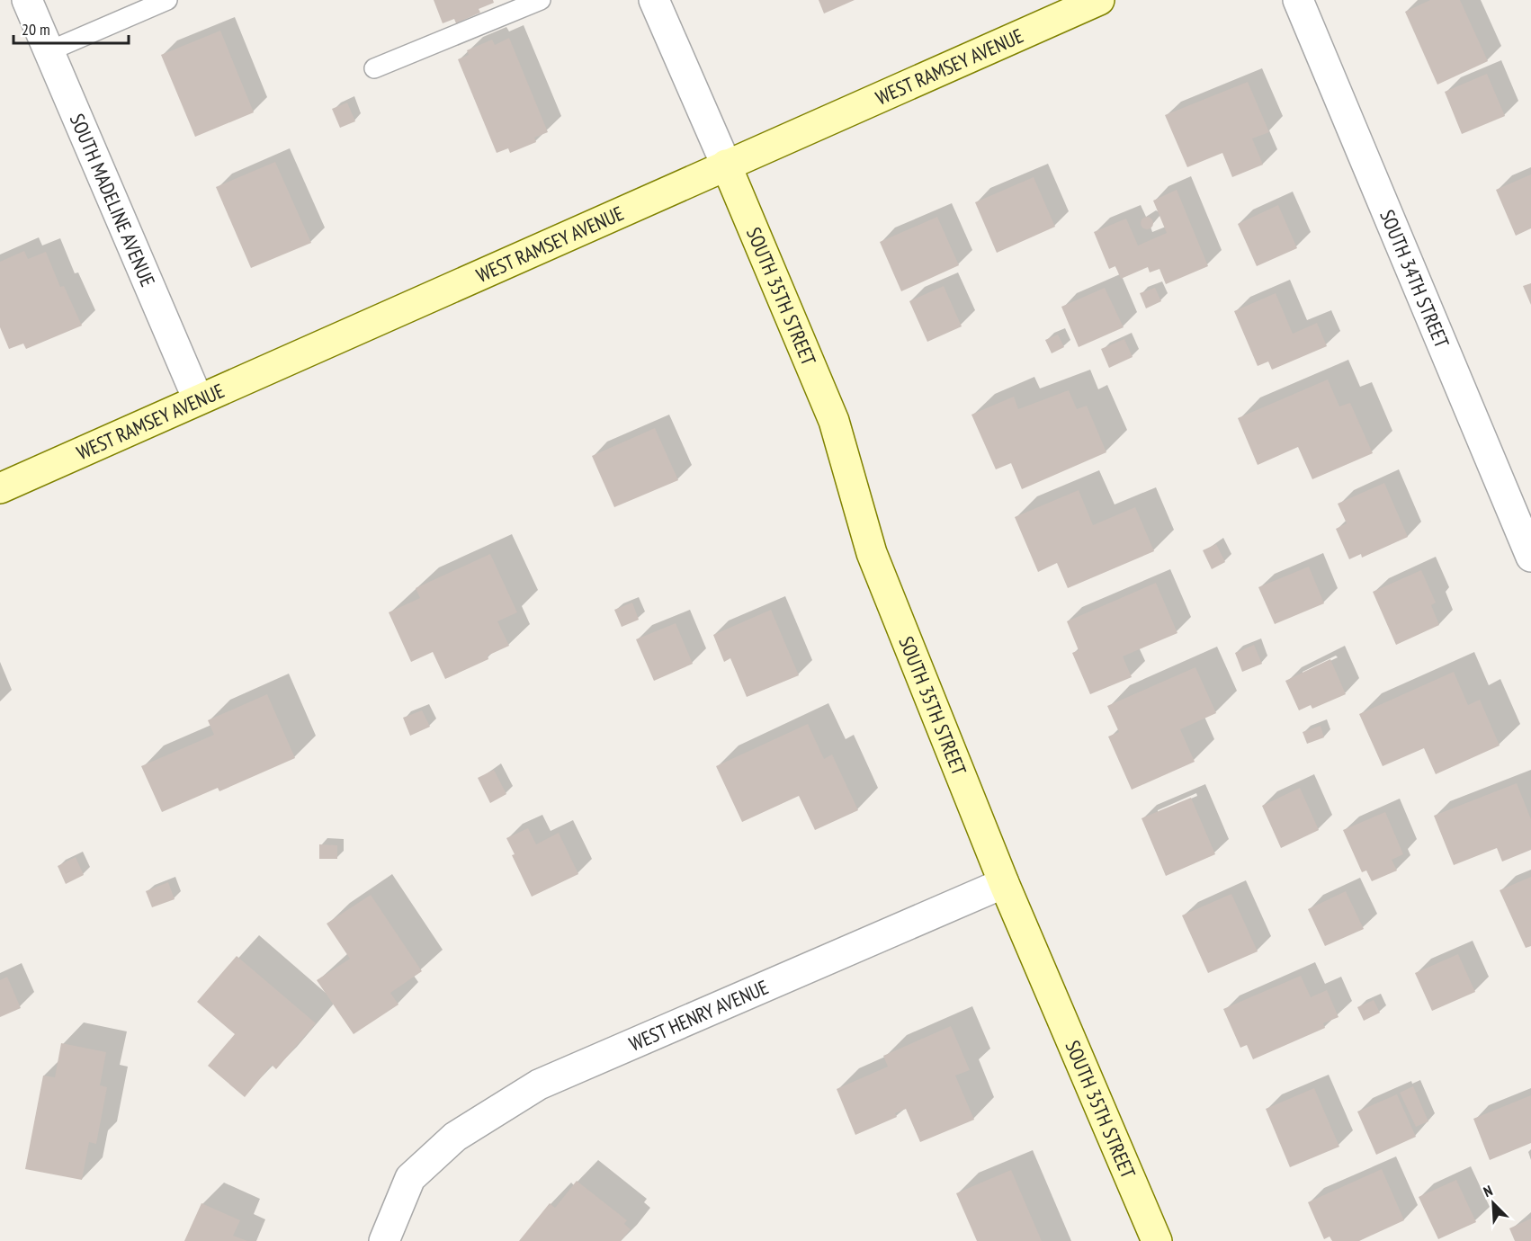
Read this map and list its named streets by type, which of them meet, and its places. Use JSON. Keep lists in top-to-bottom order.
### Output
{
  "streets": {
    "street": [
      "WEST RAMSEY AVENUE",
      "SOUTH MADELINE AVENUE",
      "SOUTH 34TH STREET",
      "SOUTH 35TH STREET",
      "WEST HENRY AVENUE"
    ]
  },
  "crossings": [
    ["WEST RAMSEY AVENUE", "SOUTH MADELINE AVENUE"],
    ["WEST RAMSEY AVENUE", "SOUTH 35TH STREET"],
    ["SOUTH 35TH STREET", "WEST HENRY AVENUE"]
  ],
  "scale_bar": "20 m",
  "north": "top left"
}
